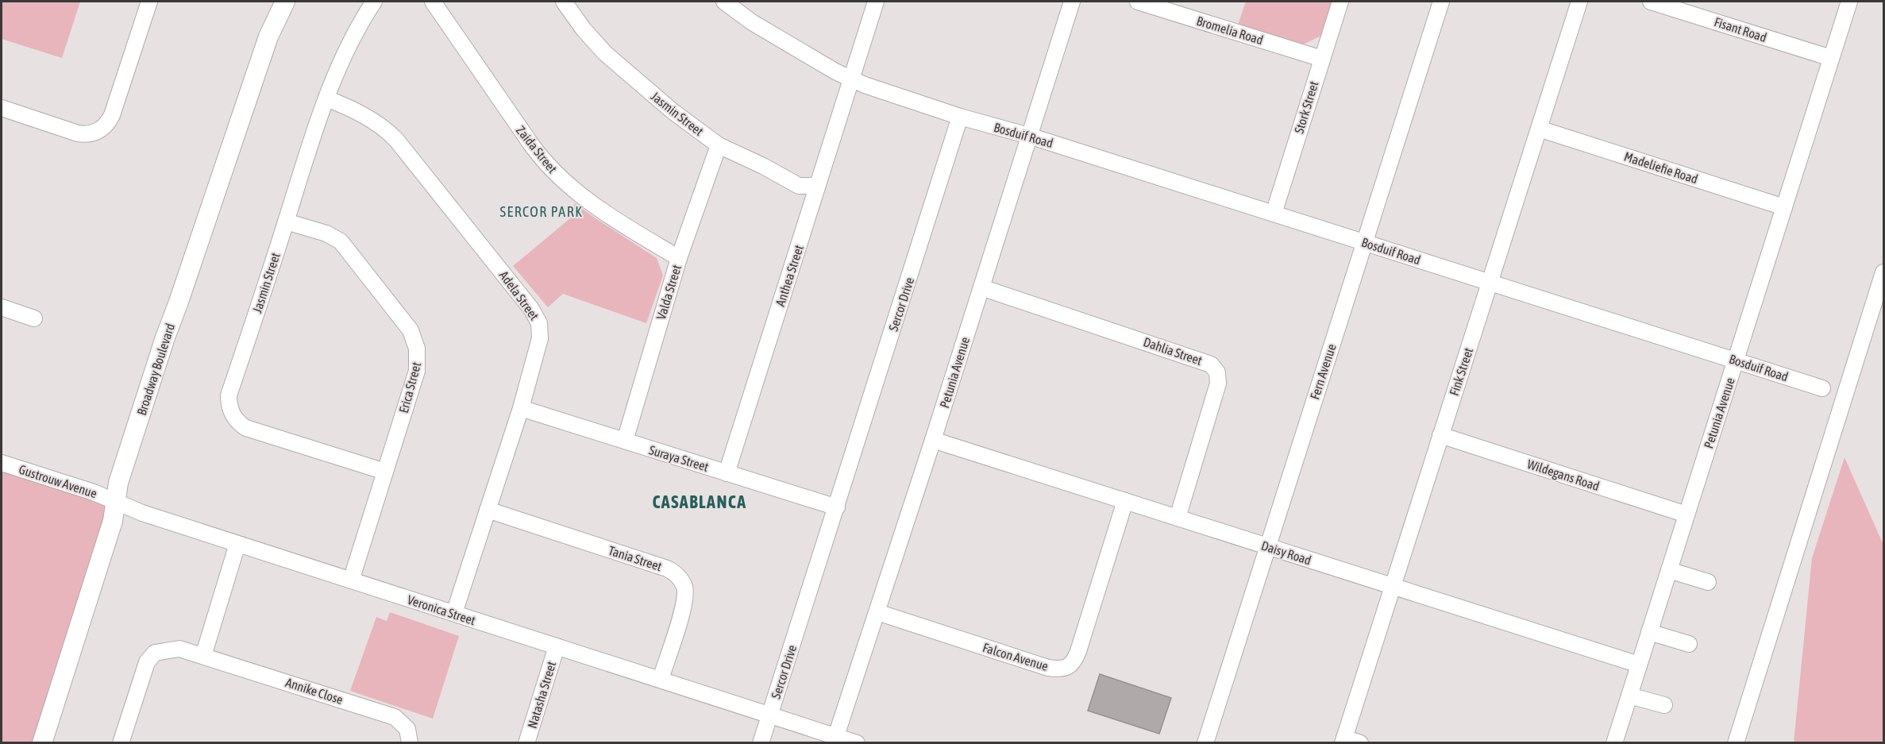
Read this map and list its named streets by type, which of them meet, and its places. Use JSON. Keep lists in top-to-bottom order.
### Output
{
  "streets": {
    "street": [
      "Fisant Road",
      "Bromelia Road",
      "Stork Street",
      "Jasmin Street",
      "Bosduif Road",
      "Zaida Street",
      "Madeliefie Road",
      "Anthea Street",
      "Valda Street",
      "Adela Street",
      "Sercor Drive",
      "Dahlia Street",
      "Broadway Boulevard",
      "Fern Avenue",
      "Fink Street",
      "Petunia Avenue",
      "Erica Street",
      "Suraya Street",
      "Wildegans Road",
      "Gustrouw Avenue",
      "Daisy Road",
      "Tania Street",
      "Veronica Street",
      "Falcon Avenue",
      "Annike Close",
      "Natasha Street"
    ]
  },
  "crossings": [
    ["Fisant Road", "Petunia Avenue"],
    ["Bromelia Road", "Stork Street"],
    ["Stork Street", "Bosduif Road"],
    ["Jasmin Street", "Anthea Street"],
    ["Jasmin Street", "Valda Street"],
    ["Jasmin Street", "Adela Street"],
    ["Jasmin Street", "Erica Street"],
    ["Bosduif Road", "Sercor Drive"],
    ["Bosduif Road", "Fern Avenue"],
    ["Bosduif Road", "Fink Street"],
    ["Bosduif Road", "Petunia Avenue"],
    ["Zaida Street", "Valda Street"],
    ["Madeliefie Road", "Fink Street"],
    ["Madeliefie Road", "Petunia Avenue"],
    ["Anthea Street", "Suraya Street"],
    ["Valda Street", "Suraya Street"],
    ["Adela Street", "Suraya Street"],
    ["Adela Street", "Tania Street"],
    ["Adela Street", "Veronica Street"],
    ["Sercor Drive", "Suraya Street"],
    ["Sercor Drive", "Veronica Street"],
    ["Dahlia Street", "Petunia Avenue"],
    ["Dahlia Street", "Daisy Road"],
    ["Broadway Boulevard", "Gustrouw Avenue"],
    ["Broadway Boulevard", "Veronica Street"],
    ["Fern Avenue", "Daisy Road"],
    ["Fink Street", "Wildegans Road"],
    ["Fink Street", "Daisy Road"],
    ["Petunia Avenue", "Wildegans Road"],
    ["Petunia Avenue", "Daisy Road"],
    ["Petunia Avenue", "Falcon Avenue"],
    ["Erica Street", "Veronica Street"],
    ["Gustrouw Avenue", "Veronica Street"],
    ["Daisy Road", "Falcon Avenue"],
    ["Tania Street", "Veronica Street"],
    ["Veronica Street", "Natasha Street"]
  ],
  "districts": ["SERCOR PARK", "CASABLANCA"]
}
